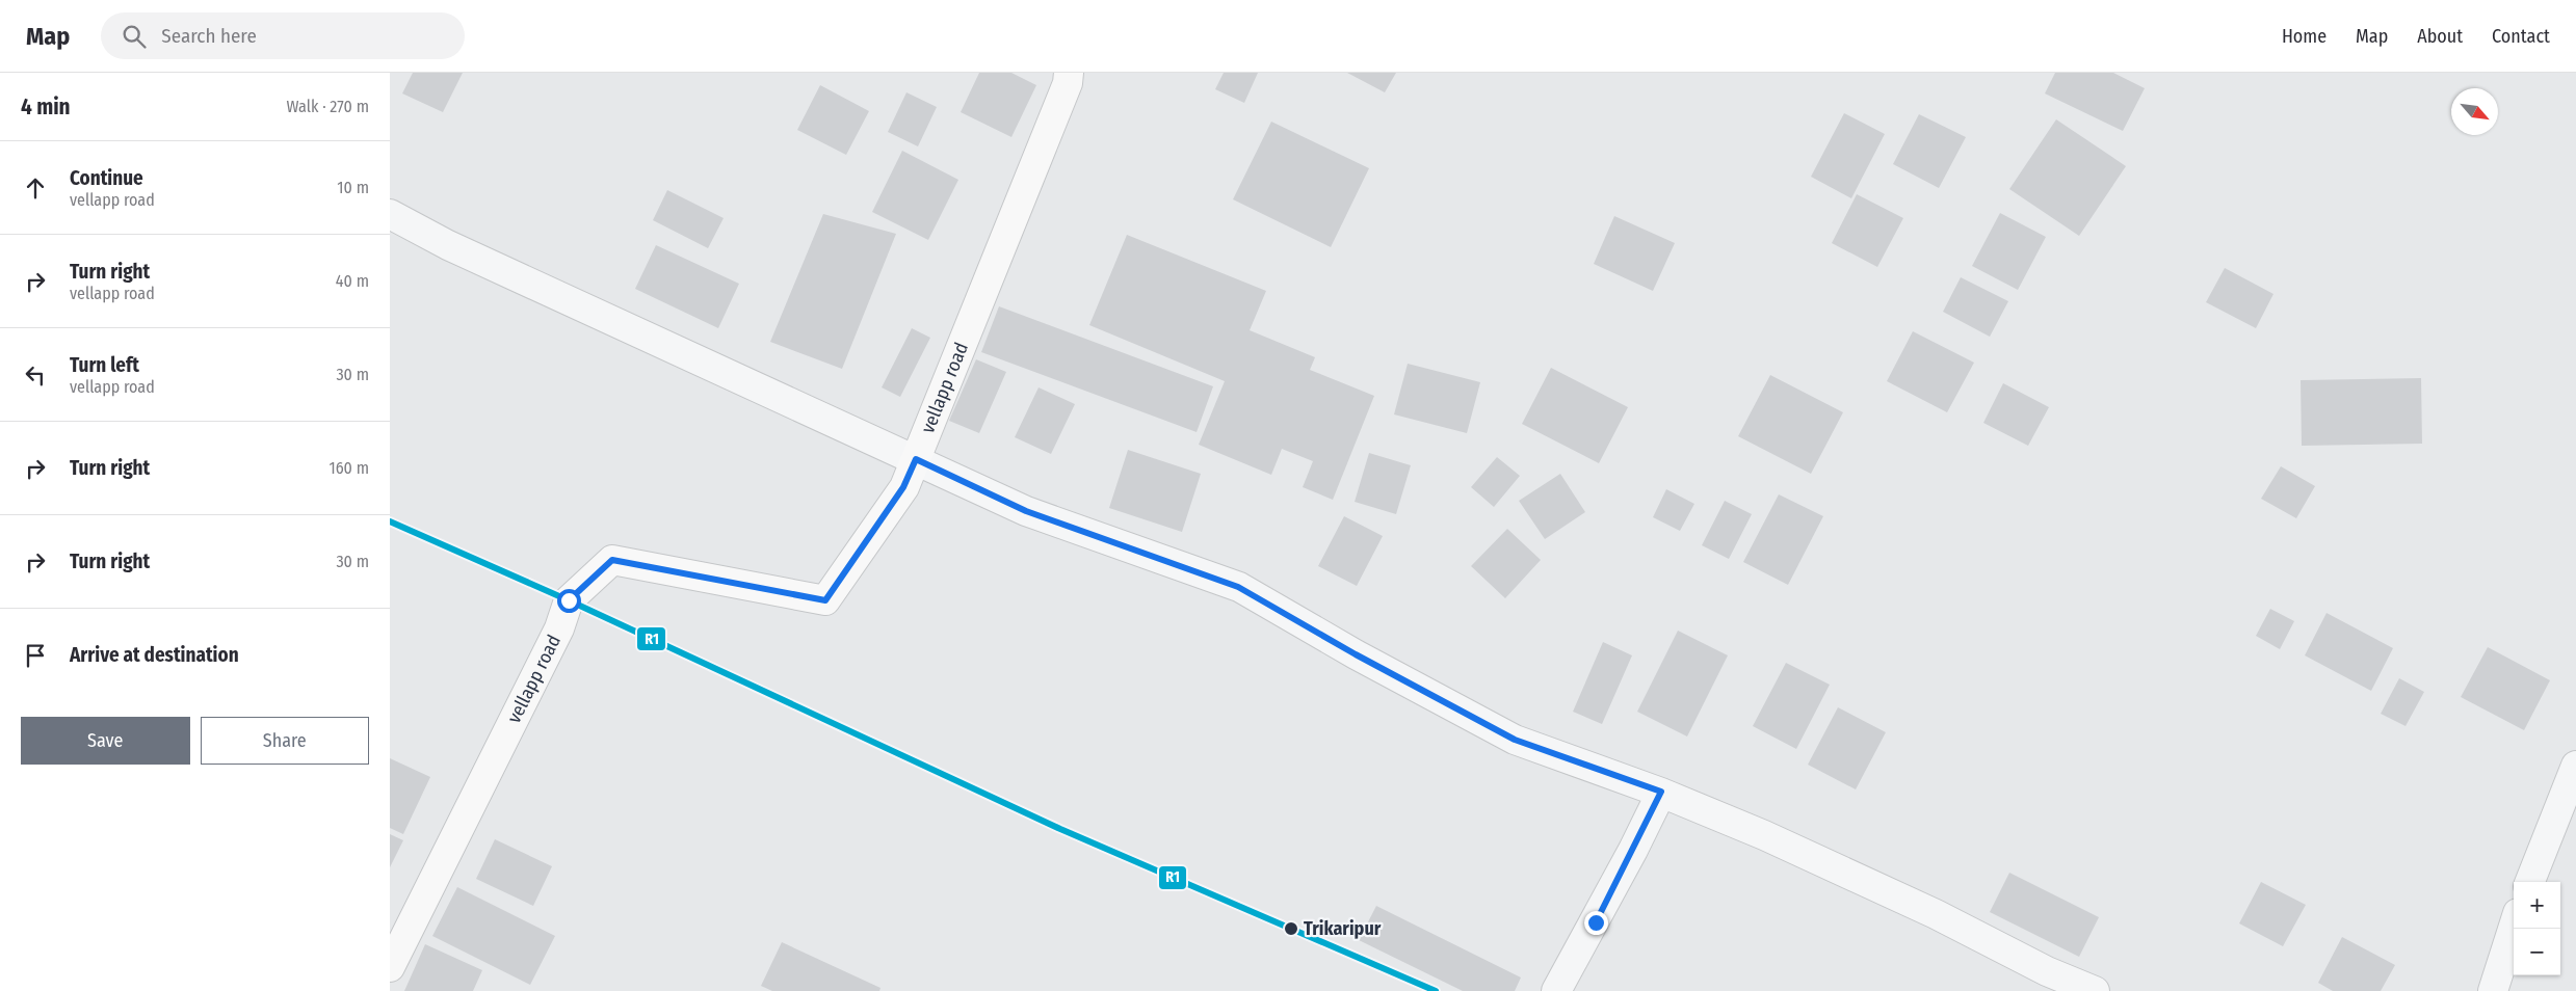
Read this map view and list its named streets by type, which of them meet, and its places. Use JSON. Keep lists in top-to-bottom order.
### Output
{
  "streets": {
    "main road": ["vellapp road"]
  },
  "places": ["Trikaripur"],
  "lines": ["transit line R1"],
  "north": "bottom right",
  "page": {
    "header": "Map",
    "search": "Search here",
    "nav": [
      "Home",
      "Map",
      "About",
      "Contact"
    ],
    "heading": ["4 min", "Walk · 270 m"],
    "list": [
      ["Continue", "vellapp road", "10 m"],
      ["Turn right", "vellapp road", "40 m"],
      ["Turn left", "vellapp road", "30 m"],
      ["Turn right", "160 m"],
      ["Turn right", "30 m"],
      "Arrive at destination"
    ],
    "buttons": ["Save", "Share"],
    "map_buttons": ["+", "−"]
  }
}
